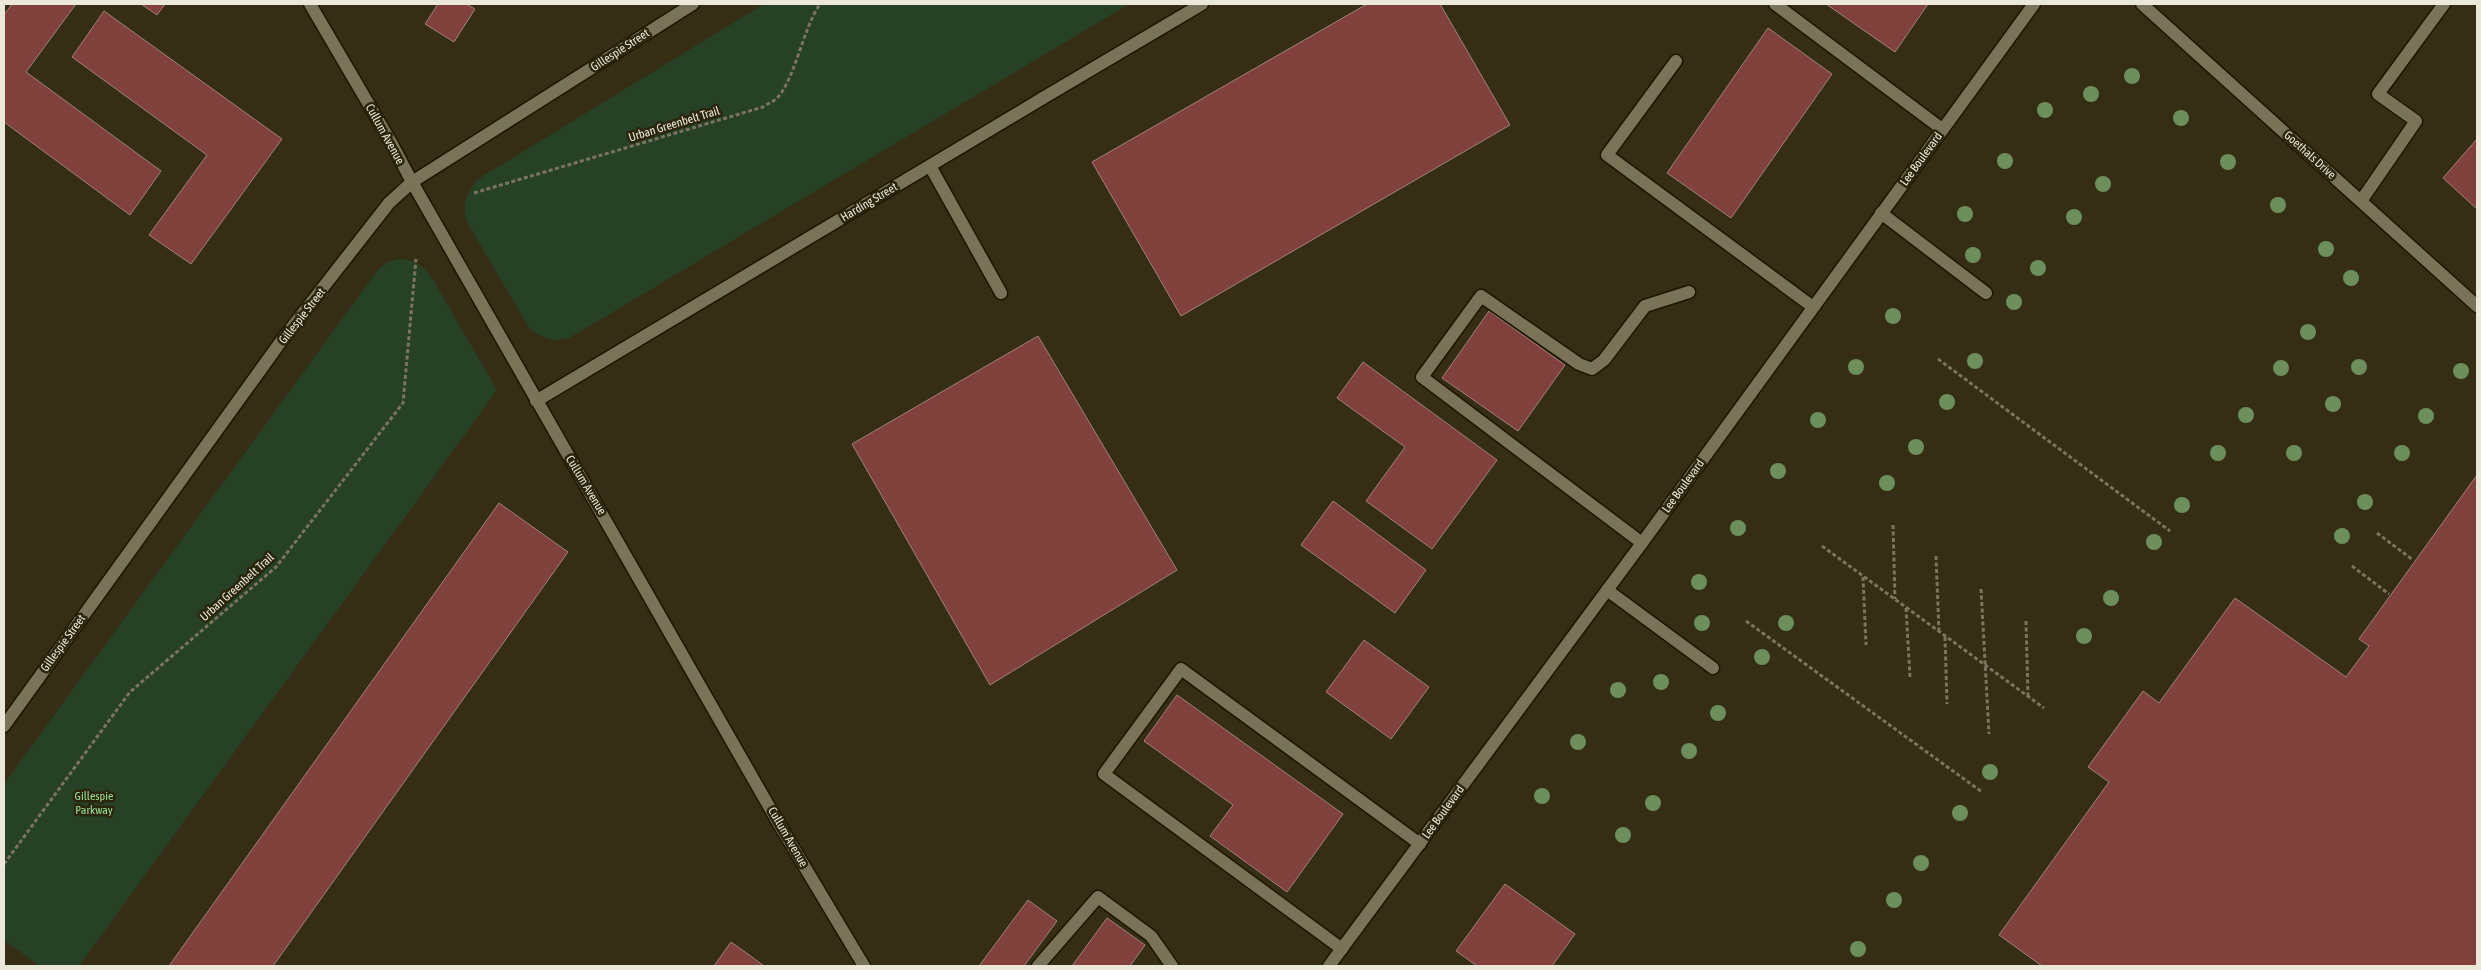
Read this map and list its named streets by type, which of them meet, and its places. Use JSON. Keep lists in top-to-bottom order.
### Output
{
  "streets": {
    "street": [
      "Gillespie Street",
      "Cullum Avenue",
      "Goethals Drive",
      "Lee Boulevard",
      "Harding Street"
    ],
    "path": ["Urban Greenbelt Trail"]
  },
  "crossings": [
    ["Gillespie Street", "Cullum Avenue"],
    ["Cullum Avenue", "Harding Street"]
  ],
  "parks": ["Gillespie Parkway"]
}
